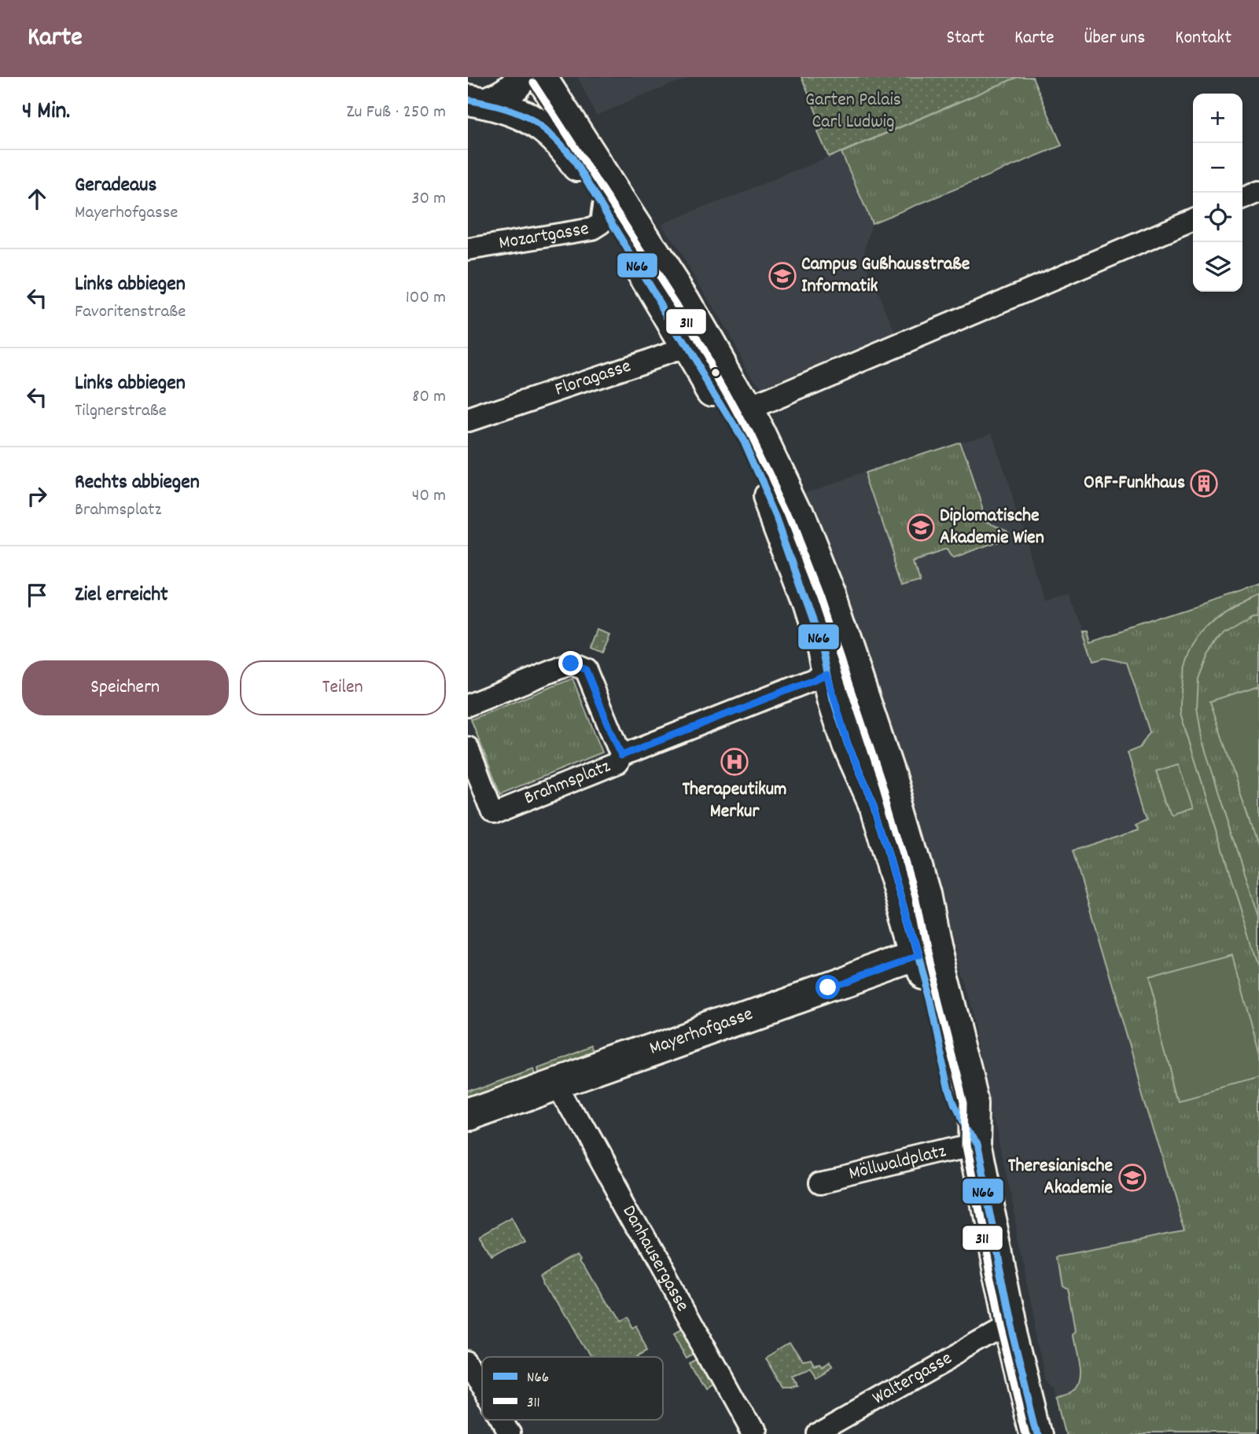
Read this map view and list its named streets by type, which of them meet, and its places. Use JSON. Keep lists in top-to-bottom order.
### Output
{
  "streets": {
    "main road": ["Mayerhofgasse"],
    "street": [
      "Mozartgasse",
      "Floragasse",
      "Brahmsplatz",
      "Möllwaldplatz",
      "Danhausergasse",
      "Waltergasse"
    ]
  },
  "crossings": [
    ["Mayerhofgasse", "Danhausergasse"]
  ],
  "parks": ["Garten Palais Carl Ludwig"],
  "places": {
    "school or university": ["Campus Gußhausstraße Informatik", "Diplomatische Akademie Wien", "Theresianische Akademie"],
    "building": ["ORF-Funkhaus"],
    "hospital": ["Therapeutikum Merkur"]
  },
  "lines": ["transit line 311", "transit line N66"],
  "legend": ["N66", "311"],
  "page": {
    "header": "Karte",
    "nav": [
      "Start",
      "Karte",
      "Über uns",
      "Kontakt"
    ],
    "heading": ["4 Min.", "Zu Fuß · 250 m"],
    "map_buttons": ["+", "−"],
    "list": [
      ["Geradeaus", "Mayerhofgasse", "30 m"],
      ["Links abbiegen", "Favoritenstraße", "100 m"],
      ["Links abbiegen", "Tilgnerstraße", "80 m"],
      ["Rechts abbiegen", "Brahmsplatz", "40 m"],
      "Ziel erreicht"
    ],
    "buttons": ["Speichern", "Teilen"]
  }
}
